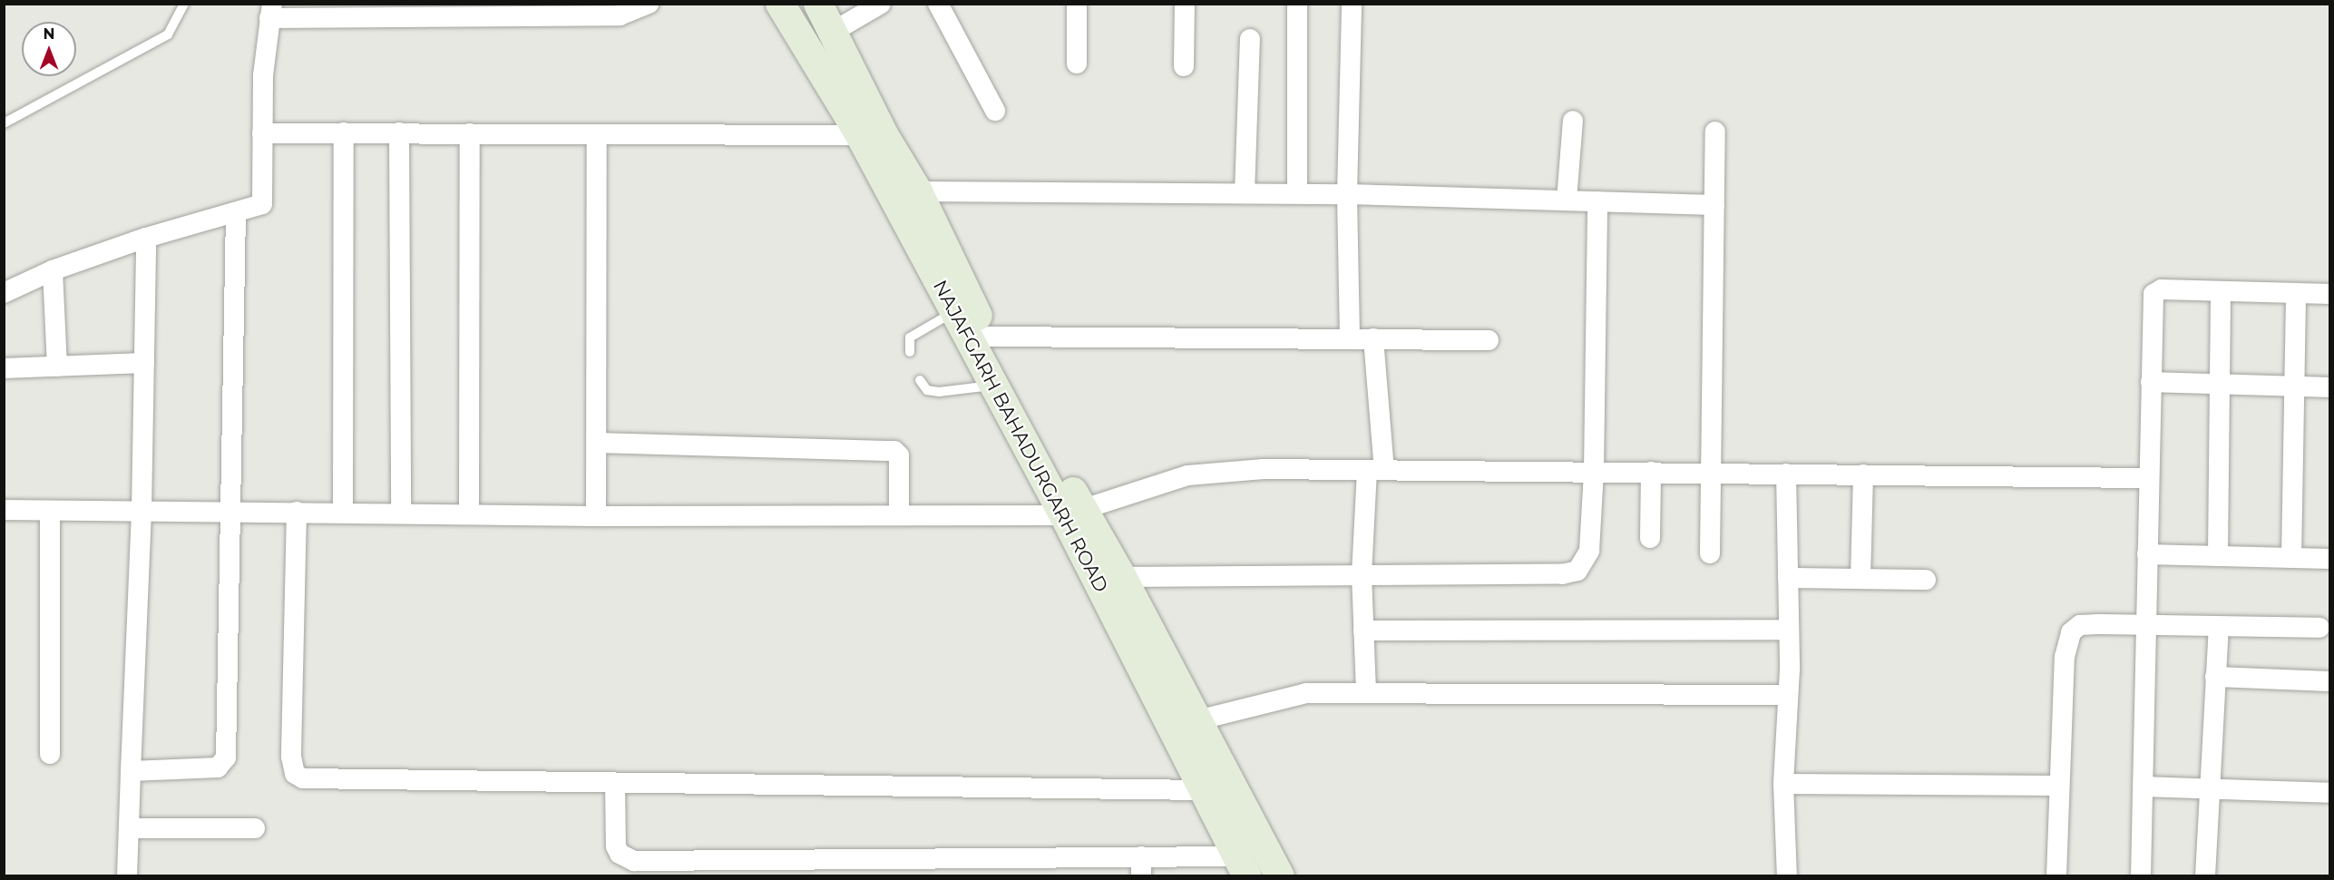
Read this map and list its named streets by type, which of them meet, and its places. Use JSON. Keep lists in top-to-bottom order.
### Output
{
  "streets": {
    "main road": ["NAJAFGARH BAHADURGARH ROAD"]
  },
  "north": "top"
}
